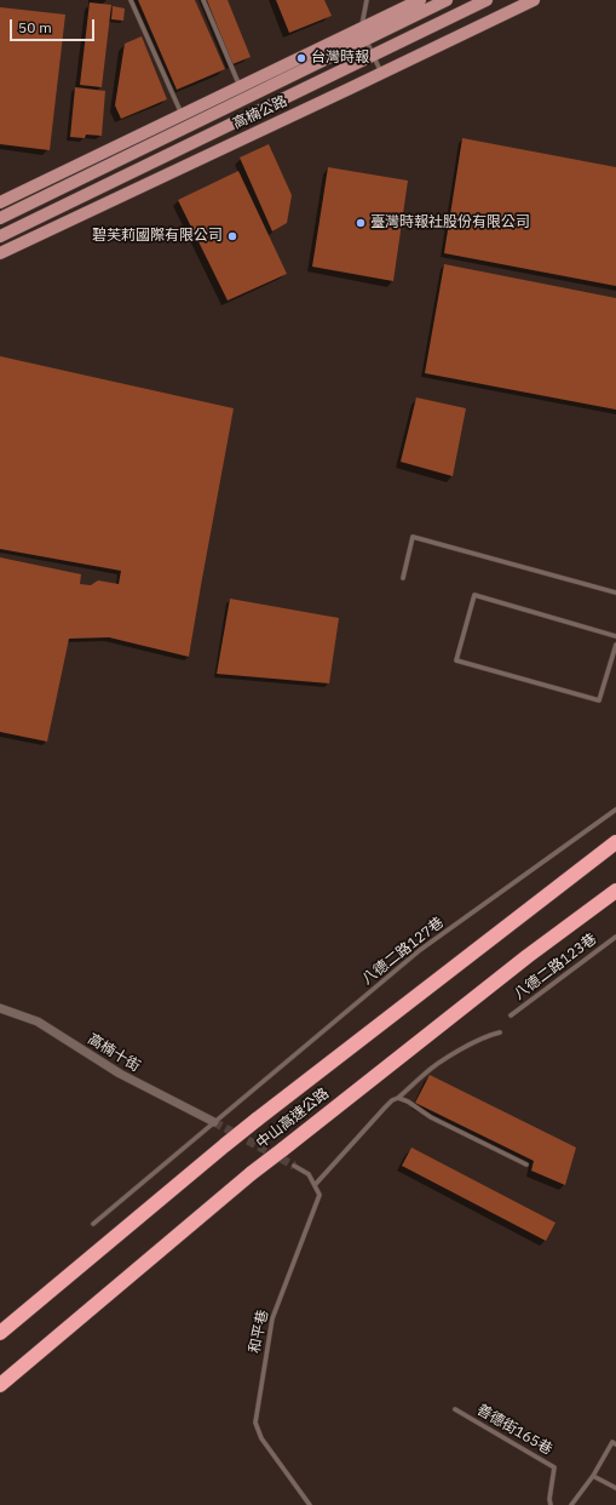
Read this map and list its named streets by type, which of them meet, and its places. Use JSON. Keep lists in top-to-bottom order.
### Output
{
  "streets": {
    "highway": ["中山高速公路"],
    "main road": ["高楠公路"],
    "street": ["高楠十街"],
    "lane": [
      "八德二路127巷",
      "八德二路123巷",
      "和平巷",
      "善德街165巷"
    ]
  },
  "crossings": [
    ["八德二路127巷", "高楠十街"]
  ],
  "places": ["台灣時報", "臺灣時報社股份有限公司", "碧芙莉國際有限公司"],
  "scale_bar": "50 m"
}
